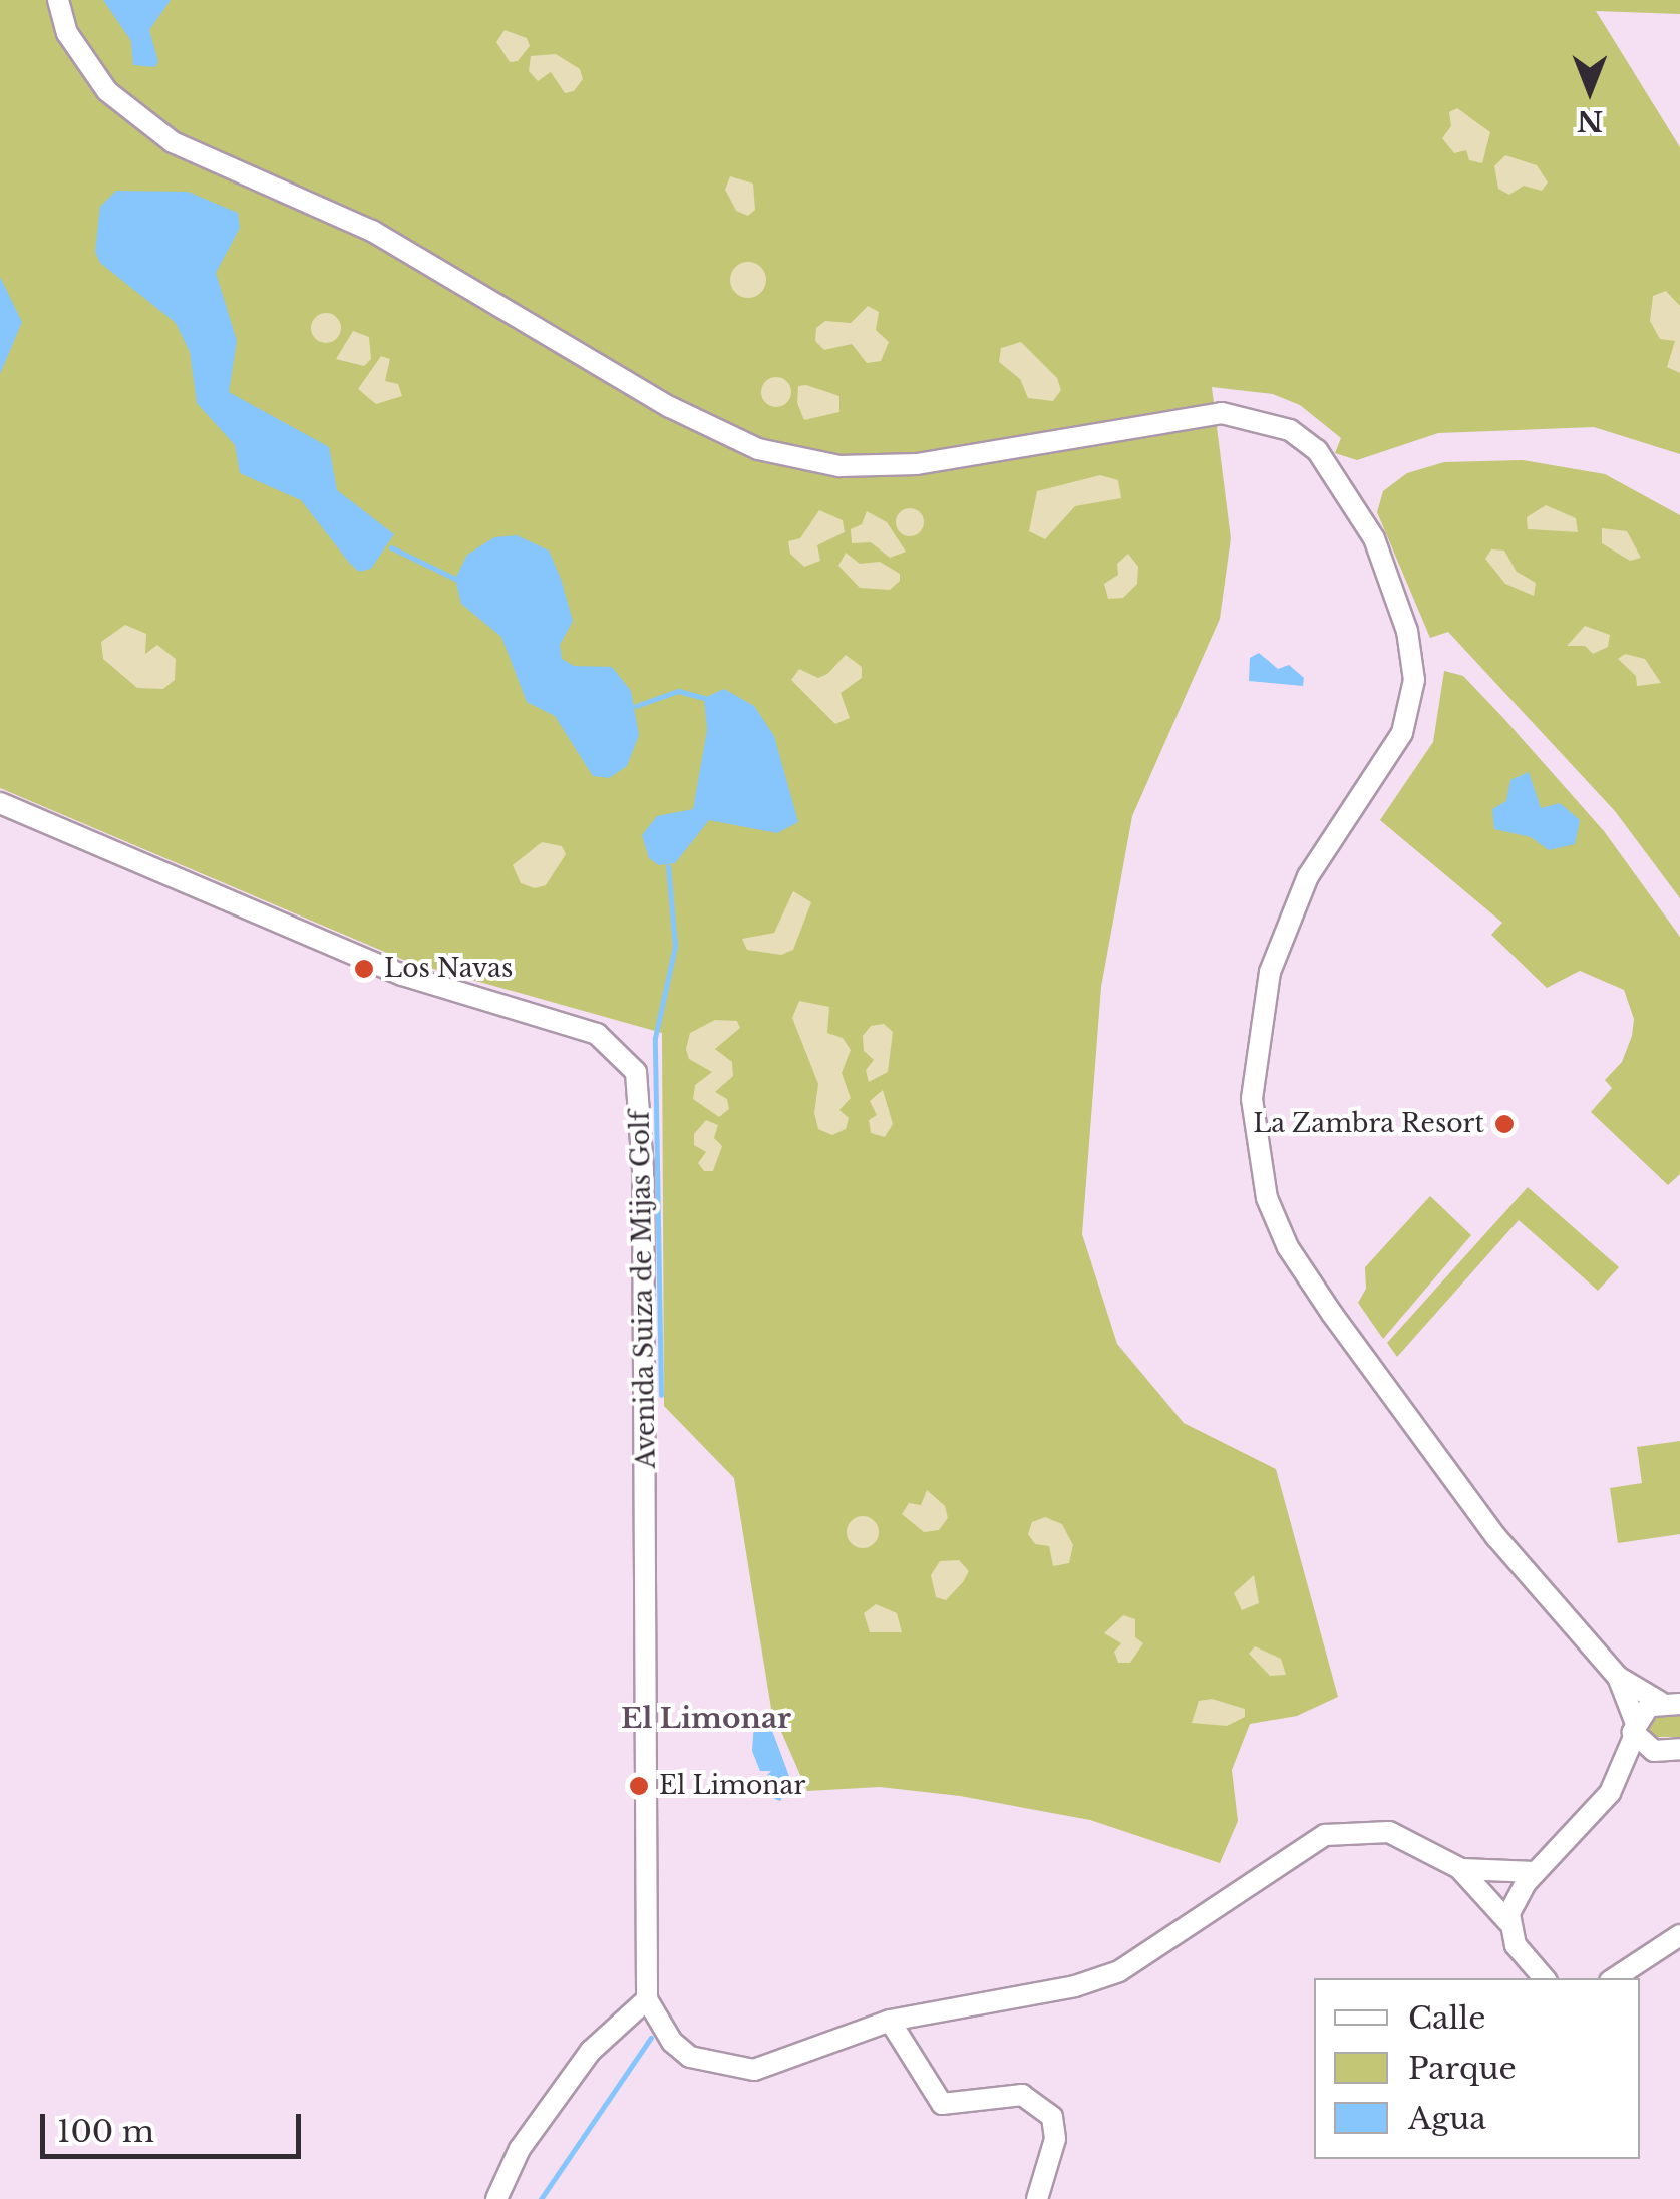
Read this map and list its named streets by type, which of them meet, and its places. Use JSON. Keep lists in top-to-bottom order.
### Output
{
  "streets": {
    "street": ["Avenida Suiza de Mijas Golf"]
  },
  "districts": ["El Limonar"],
  "places": ["Los Navas", "La Zambra Resort", "El Limonar"],
  "legend": ["Calle", "Parque", "Agua"],
  "scale_bar": "100 m",
  "north": "bottom"
}
